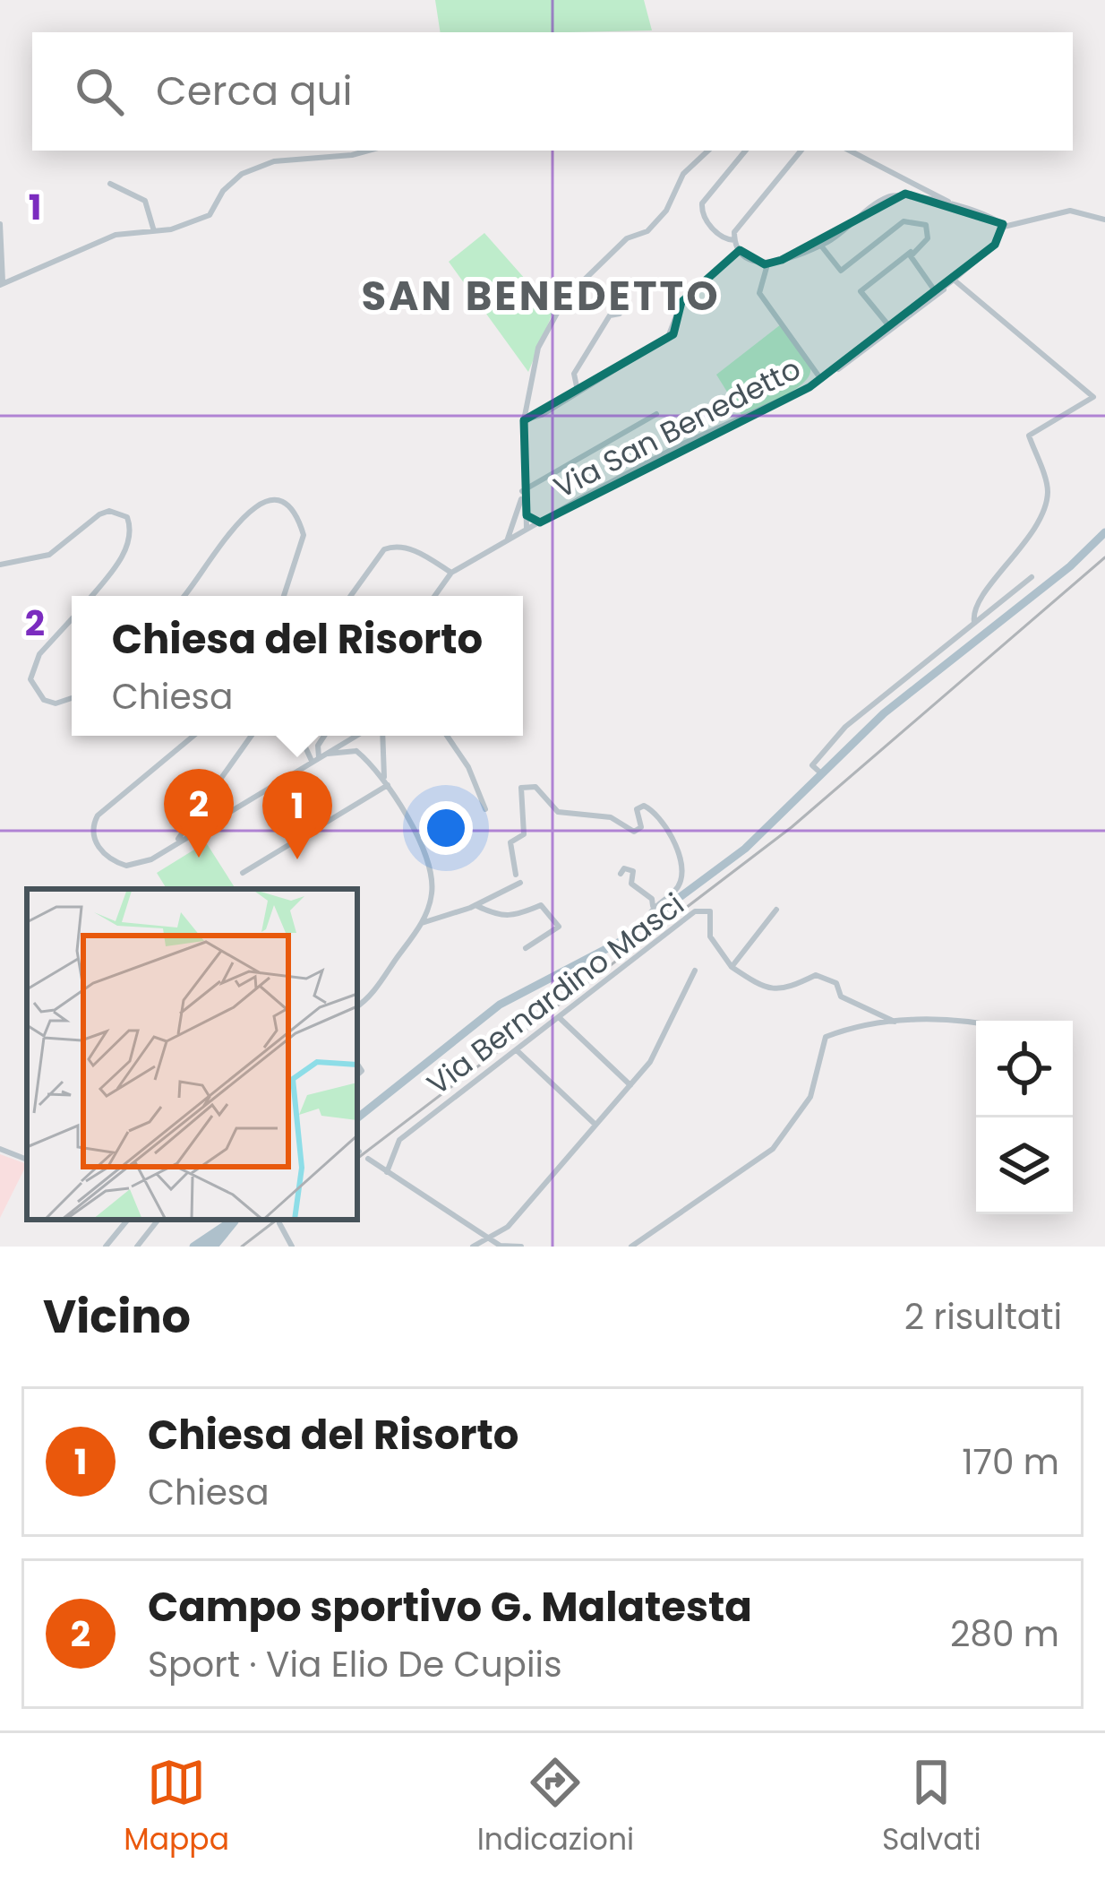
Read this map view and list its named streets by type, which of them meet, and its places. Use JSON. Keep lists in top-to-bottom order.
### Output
{
  "streets": {
    "street": ["Via San Benedetto", "Via Bernardino Masci"]
  },
  "districts": ["SAN BENEDETTO"],
  "page": {
    "search": "Cerca qui",
    "popup": ["Chiesa del Risorto", "Chiesa"],
    "pins": ["2", "1"],
    "heading": ["Vicino", "2 risultati"],
    "list": [
      {
        "mark": "1",
        "name": "Chiesa del Risorto",
        "note": "Chiesa",
        "value": "170 m"
      },
      {
        "mark": "2",
        "name": "Campo sportivo G. Malatesta",
        "note": "Sport · Via Elio De Cupiis",
        "value": "280 m"
      }
    ],
    "nav": ["Mappa", "Indicazioni", "Salvati"]
  },
  "grid": {
    "rows": ["1", "2"]
  }
}
